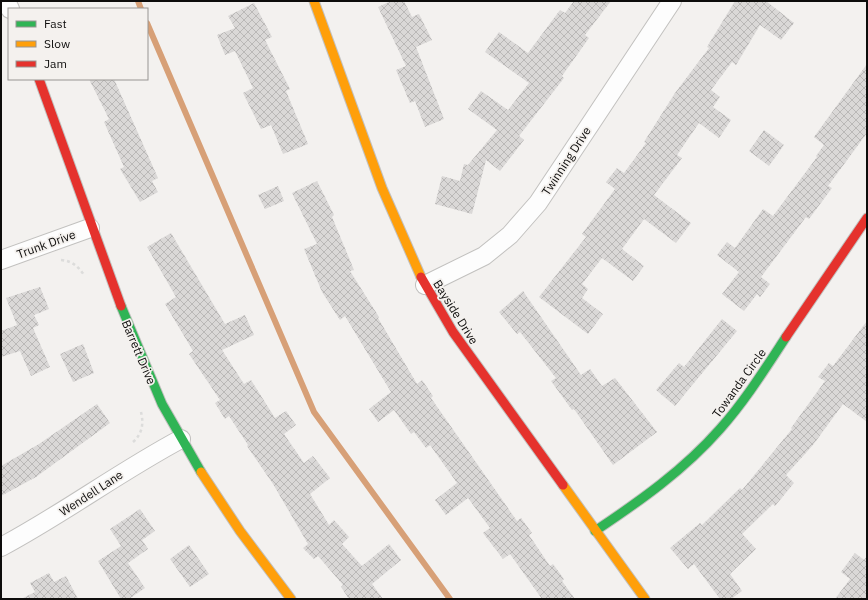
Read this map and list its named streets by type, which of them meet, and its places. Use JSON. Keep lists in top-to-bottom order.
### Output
{
  "streets": {
    "street": [
      "Twinning Drive",
      "Trunk Drive",
      "Bayside Drive",
      "Barrett Drive",
      "Towanda Circle",
      "Wendell Lane"
    ]
  },
  "crossings": [
    ["Twinning Drive", "Bayside Drive"],
    ["Trunk Drive", "Barrett Drive"],
    ["Bayside Drive", "Towanda Circle"],
    ["Barrett Drive", "Wendell Lane"]
  ],
  "legend": ["Fast", "Slow", "Jam"]
}
